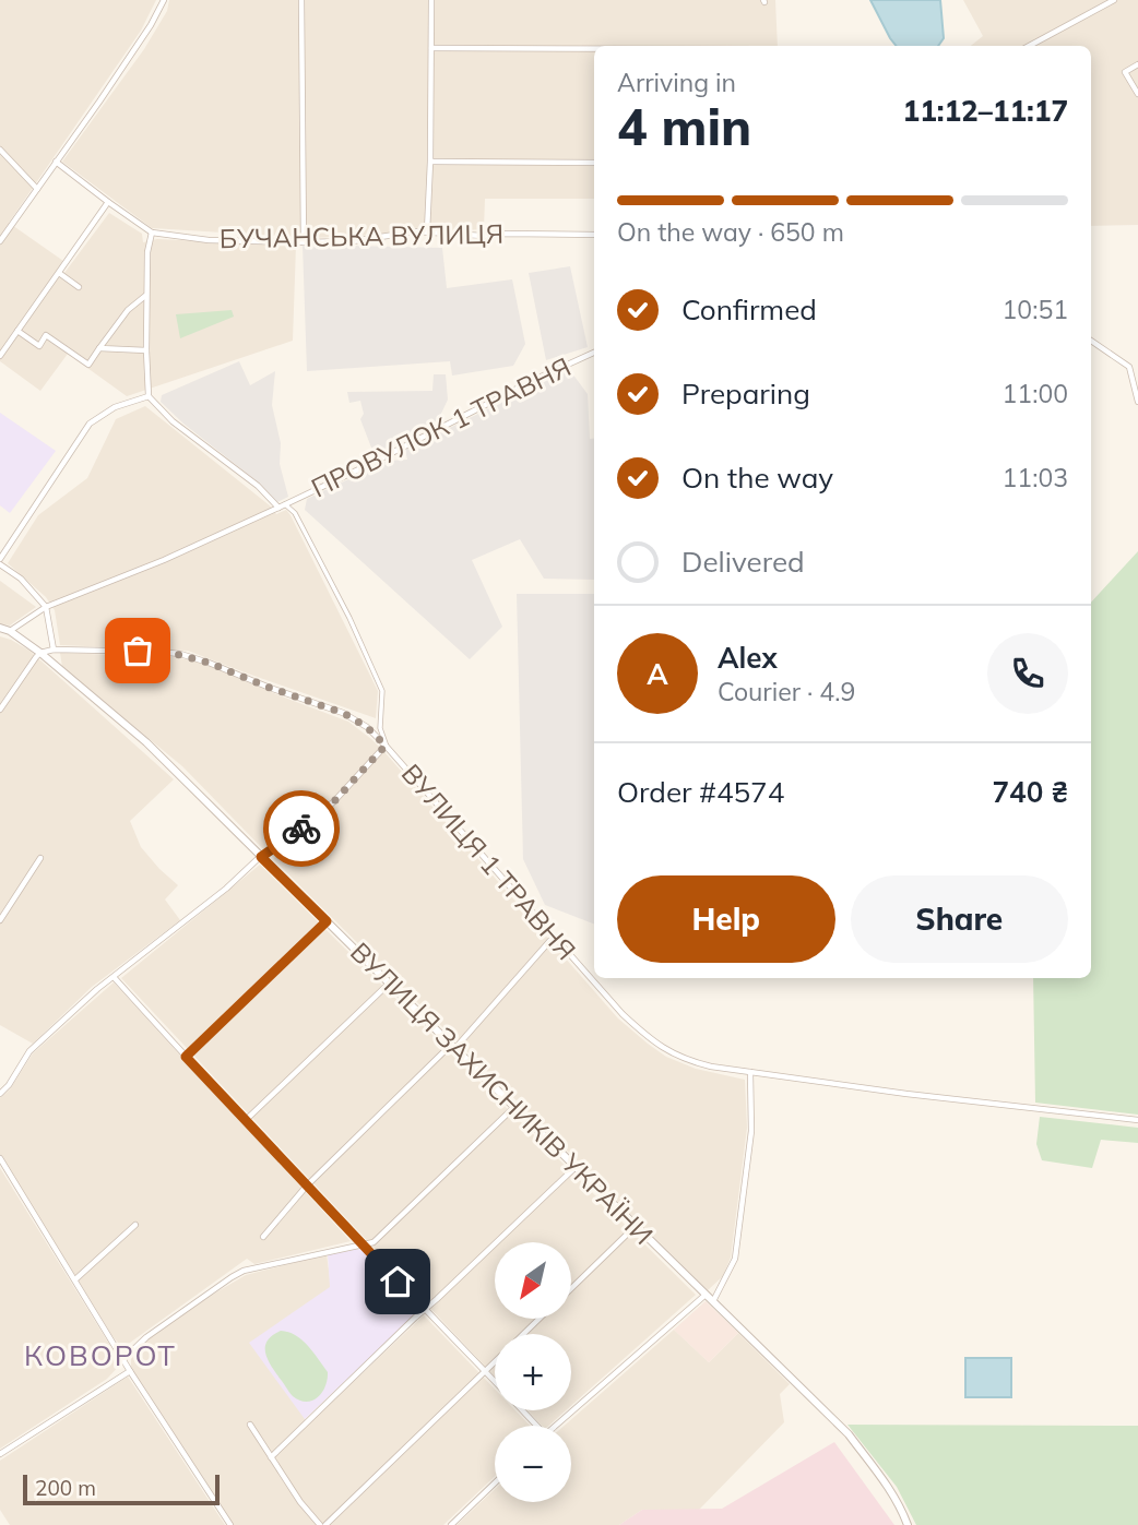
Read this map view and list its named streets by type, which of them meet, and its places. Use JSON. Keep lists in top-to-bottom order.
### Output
{
  "streets": {
    "street": [
      "БУЧАНСЬКА ВУЛИЦЯ",
      "ПРОВУЛОК 1 ТРАВНЯ",
      "ВУЛИЦЯ 1 ТРАВНЯ",
      "ВУЛИЦЯ ЗАХИСНИКІВ УКРАЇНИ"
    ]
  },
  "crossings": [
    ["ПРОВУЛОК 1 ТРАВНЯ", "ВУЛИЦЯ 1 ТРАВНЯ"],
    ["ПРОВУЛОК 1 ТРАВНЯ", "ВУЛИЦЯ ЗАХИСНИКІВ УКРАЇНИ"],
    ["ВУЛИЦЯ 1 ТРАВНЯ", "ВУЛИЦЯ ЗАХИСНИКІВ УКРАЇНИ"]
  ],
  "districts": ["КОВОРОТ"],
  "scale_bar": "200 m",
  "north": "bottom left",
  "page": {
    "heading": ["4 min", "Arriving in", "11:12–11:17"],
    "panel": [
      "Alex",
      "Courier · 4.9",
      "Order #4574",
      "740 ₴"
    ],
    "bar": "On the way · 650 m",
    "list": [
      ["Confirmed", "10:51"],
      ["Preparing", "11:00"],
      ["On the way", "11:03"],
      "Delivered"
    ],
    "round": "A",
    "buttons": ["Help", "Share"],
    "map_buttons": ["+", "−"],
    "scale": "200 m"
  }
}
